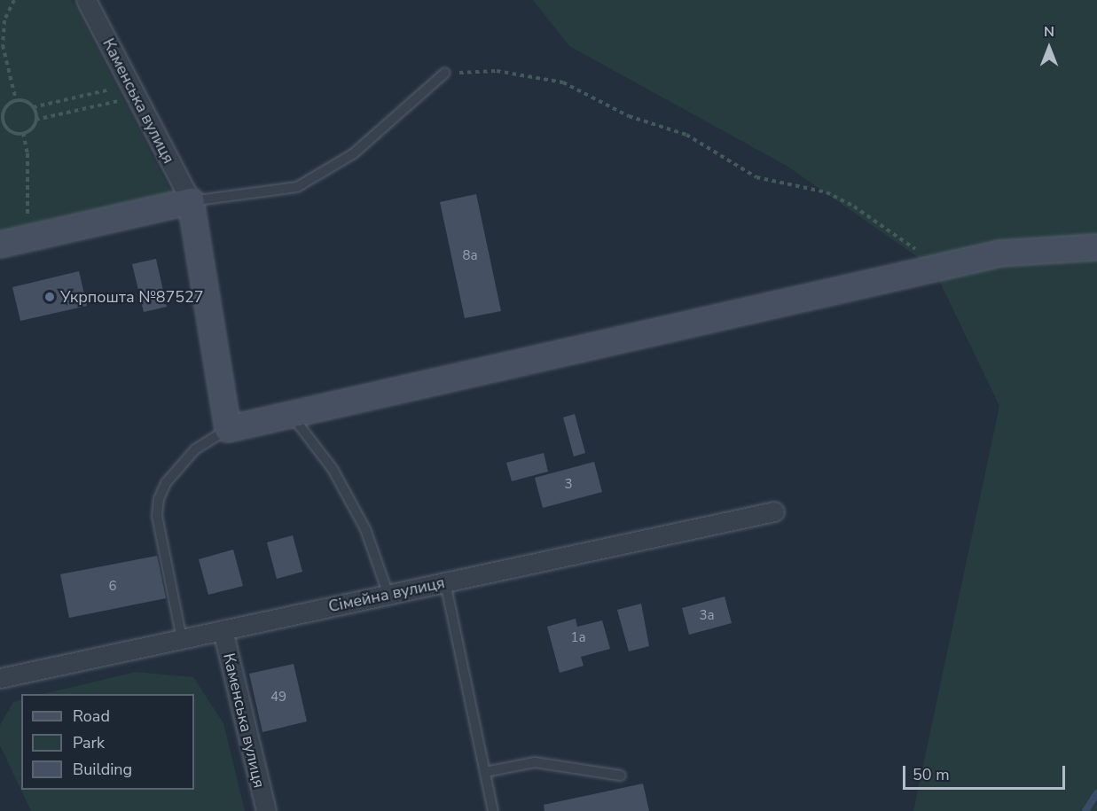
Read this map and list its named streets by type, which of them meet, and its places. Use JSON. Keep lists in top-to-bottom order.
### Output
{
  "streets": {
    "street": ["Каменська вулиця", "Сімейна вулиця"]
  },
  "crossings": [
    ["Каменська вулиця", "Сімейна вулиця"]
  ],
  "places": ["Укрпошта №87527"],
  "house_numbers": [
    "8а",
    "3",
    "6",
    "3а",
    "1а",
    "49"
  ],
  "legend": ["Road", "Park", "Building"],
  "scale_bar": "50 m",
  "north": "top"
}
